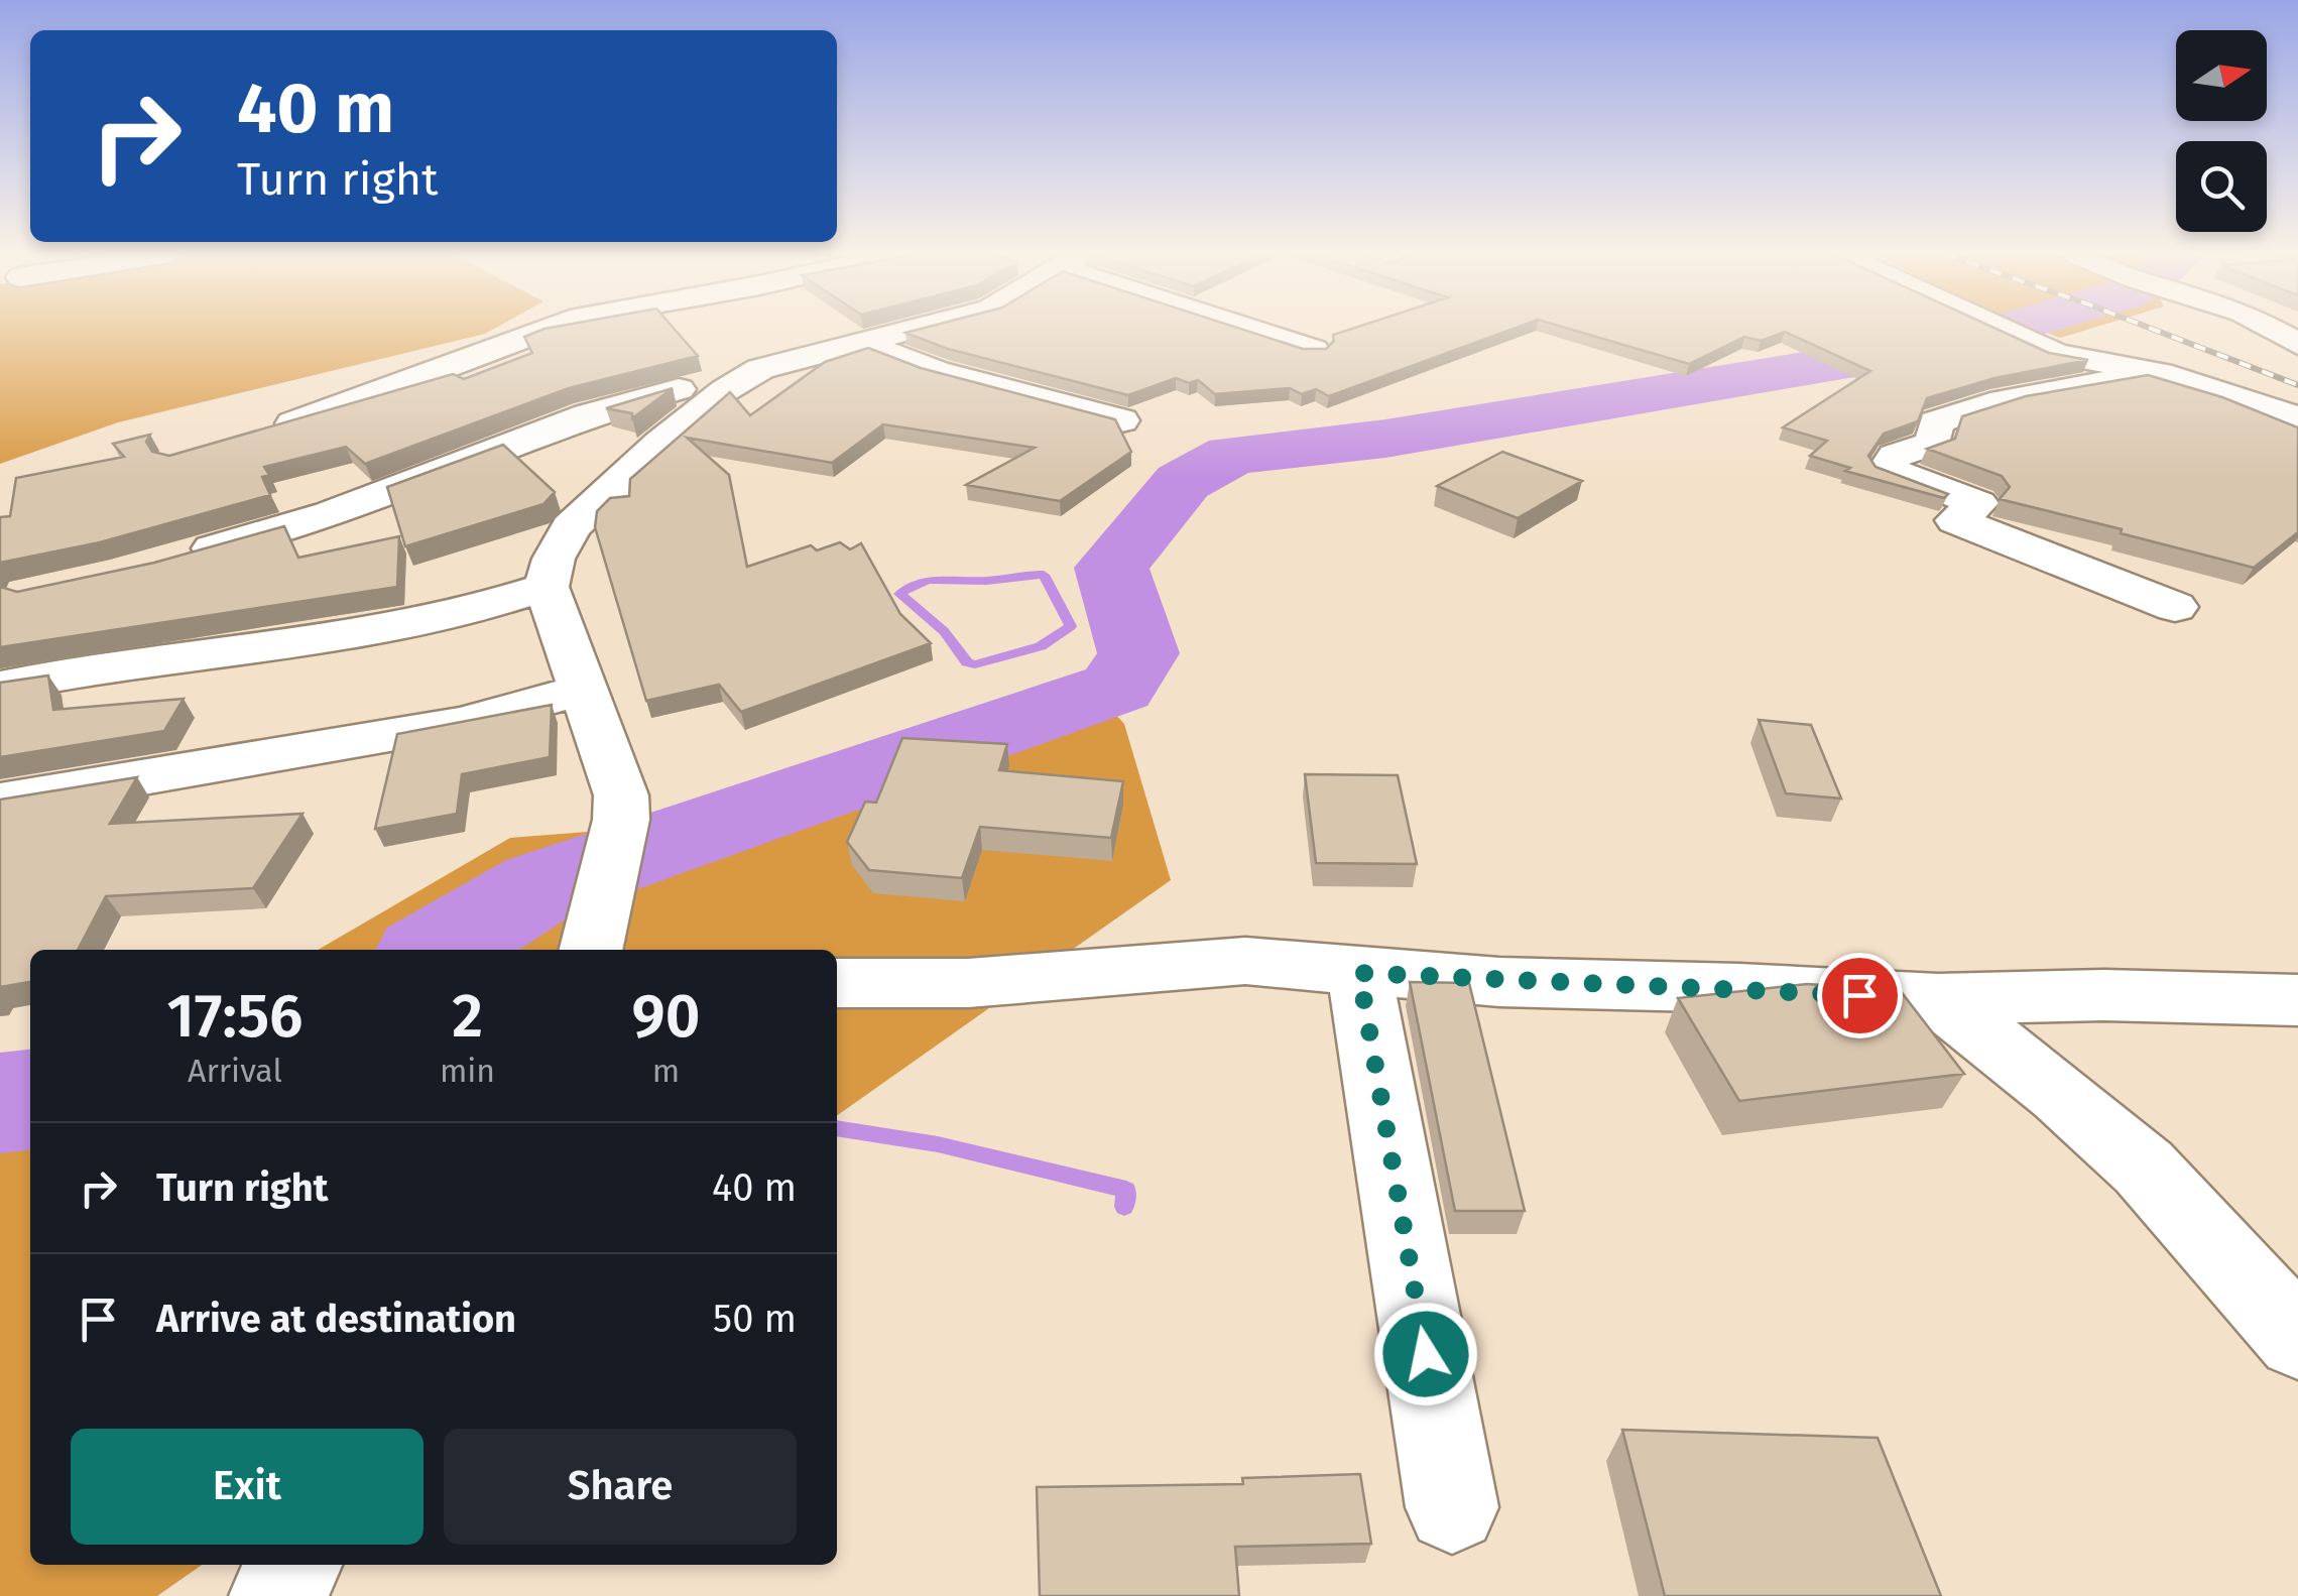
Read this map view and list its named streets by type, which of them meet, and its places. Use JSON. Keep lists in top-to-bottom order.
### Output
{
  "north": "right",
  "page": {
    "turn": ["40 m", "Turn right"],
    "eta": [
      "17:56",
      "Arrival",
      "2",
      "min",
      "90",
      "m"
    ],
    "list": [
      {
        "name": "Turn right",
        "value": "40 m"
      },
      {
        "name": "Arrive at destination",
        "value": "50 m"
      }
    ],
    "buttons": ["Exit", "Share"]
  }
}
